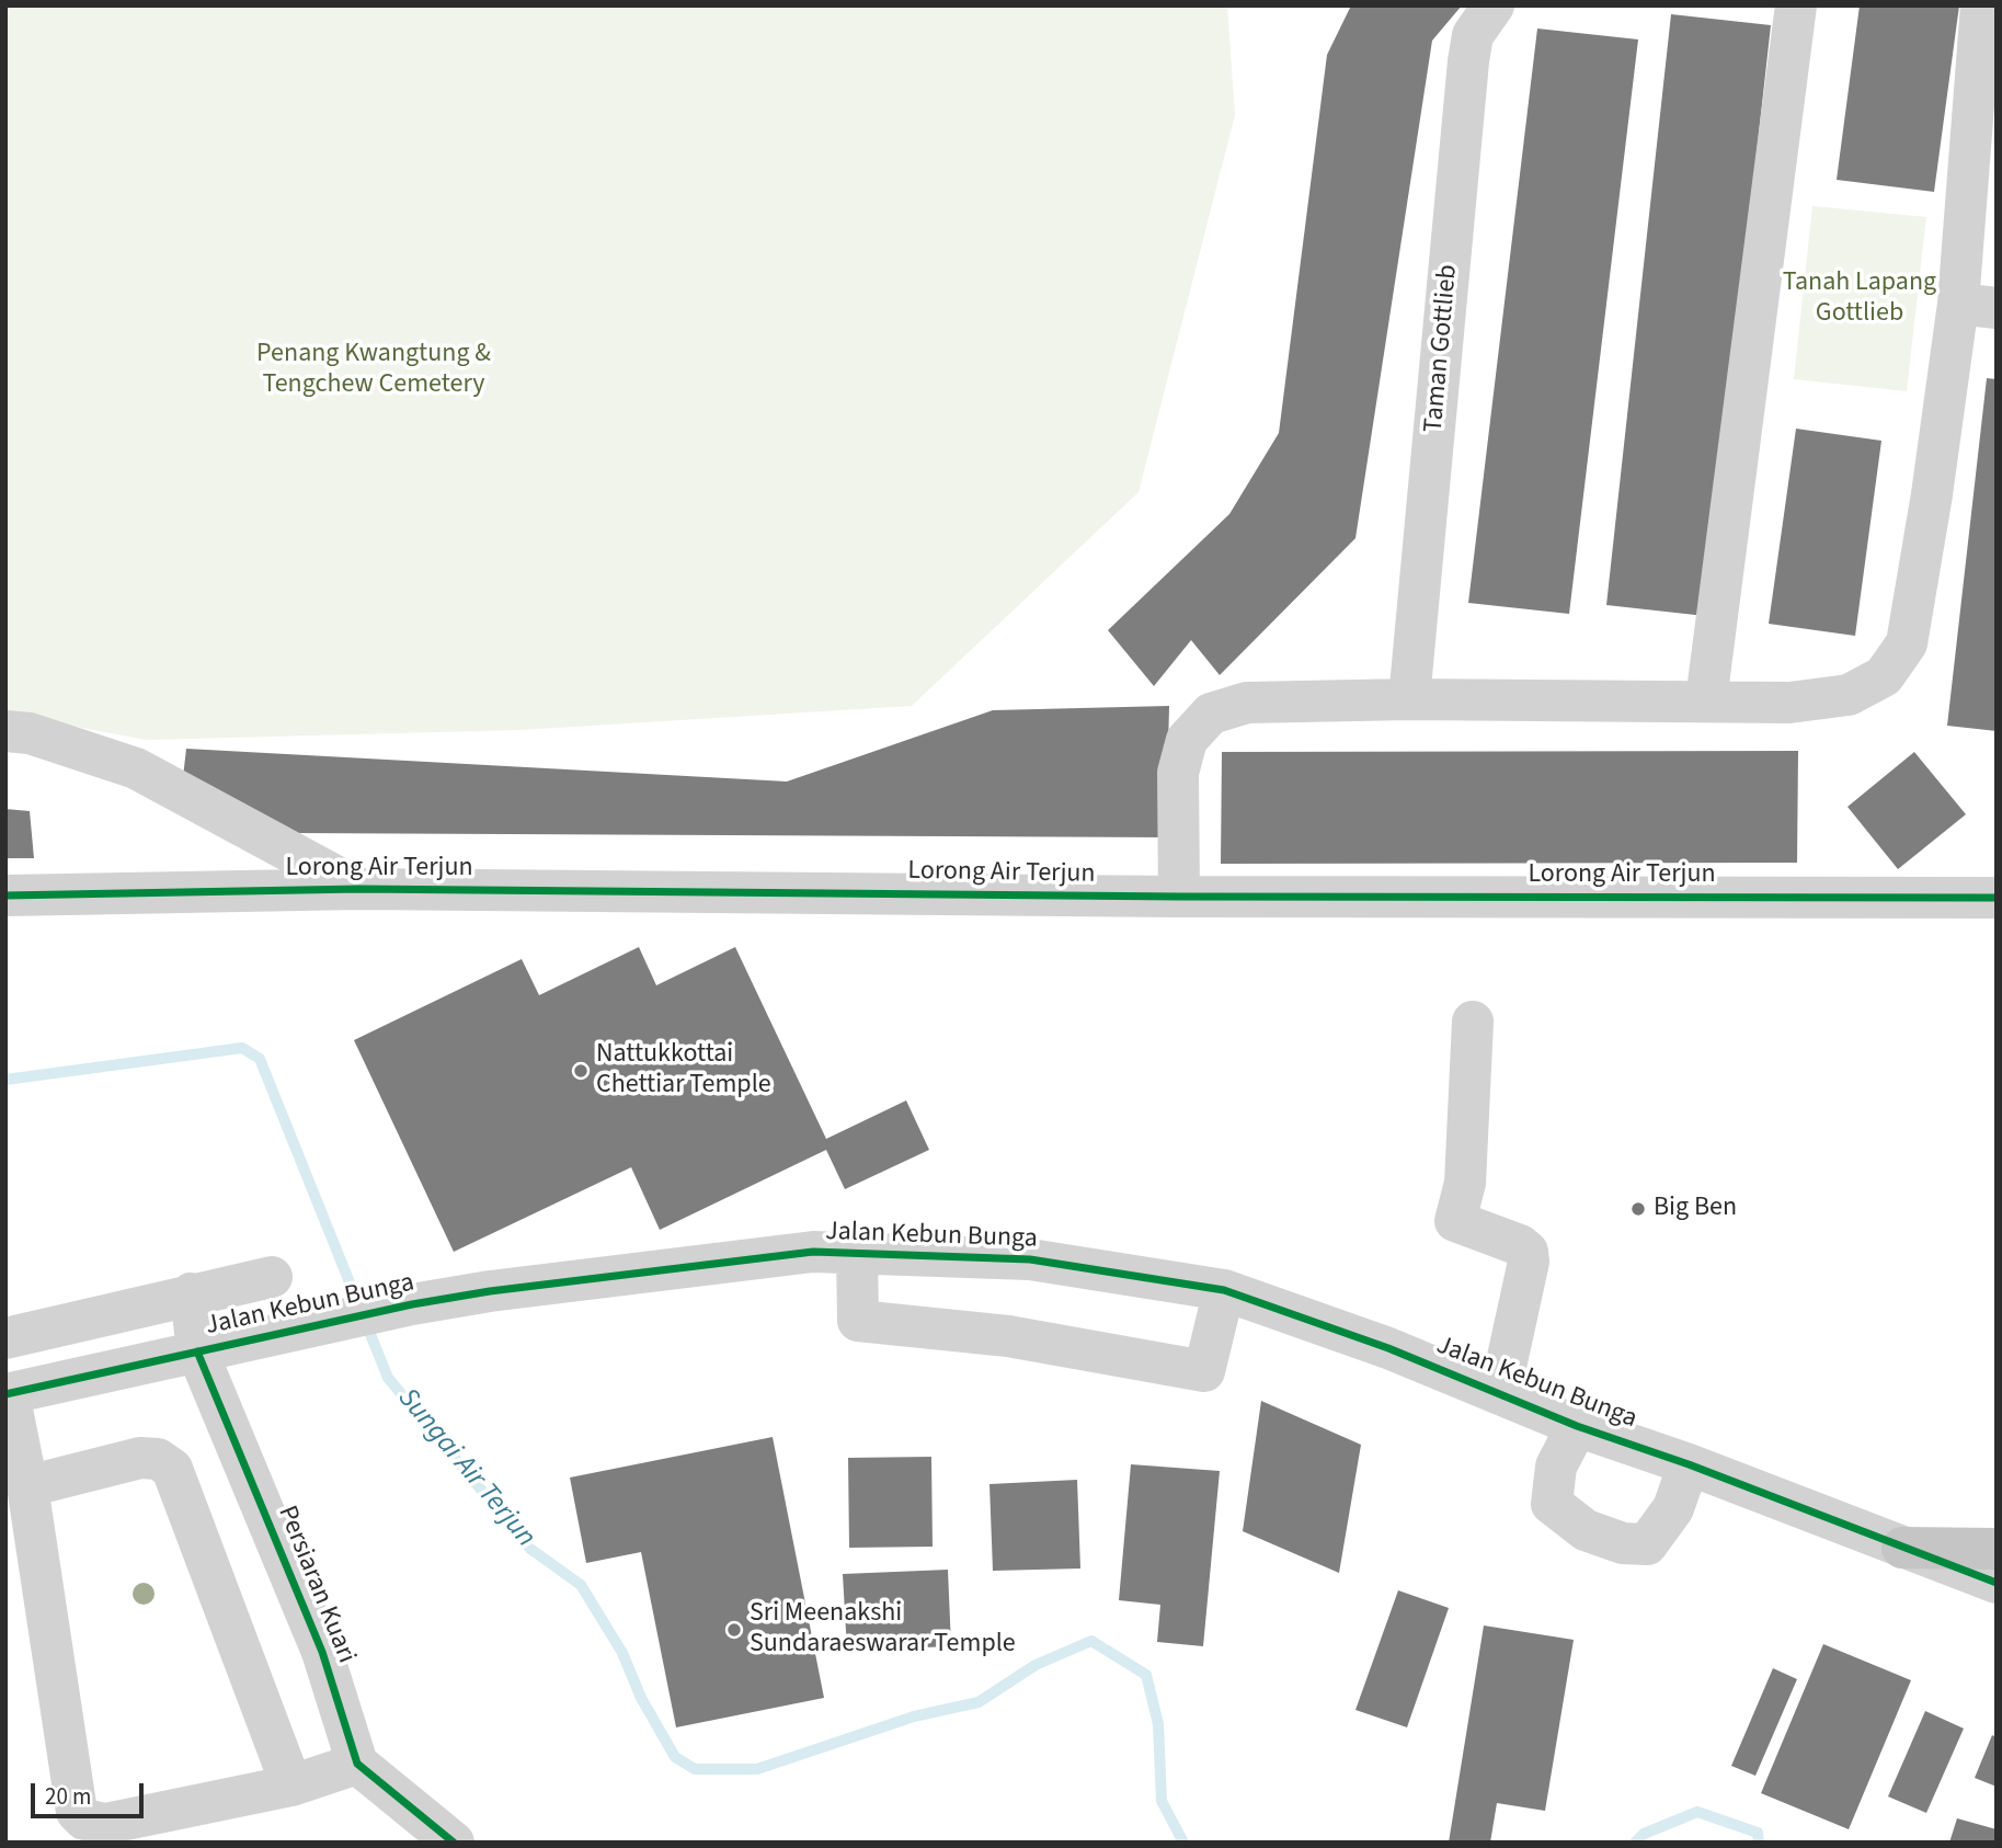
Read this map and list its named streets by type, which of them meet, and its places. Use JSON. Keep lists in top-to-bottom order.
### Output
{
  "streets": {
    "street": [
      "Taman Gottlieb",
      "Lorong Air Terjun",
      "Jalan Kebun Bunga",
      "Persiaran Kuari"
    ]
  },
  "crossings": [
    ["Jalan Kebun Bunga", "Persiaran Kuari"]
  ],
  "water": ["Sungai Air Terjun"],
  "parks": ["Tanah Lapang Gottlieb", "Penang Kwangtung & Tengchew Cemetery"],
  "places": ["Nattukkottai Chettiar Temple", "Big Ben", "Sri Meenakshi Sundaraeswarar Temple"],
  "scale_bar": "20 m"
}
